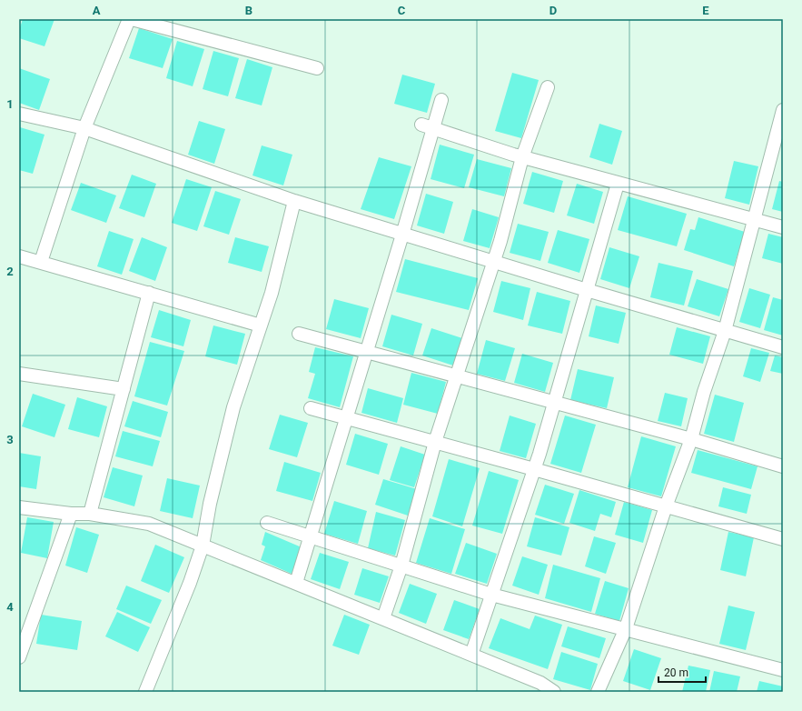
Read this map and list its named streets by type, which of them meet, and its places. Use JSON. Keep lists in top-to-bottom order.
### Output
{
  "scale_bar": "20 m",
  "grid": {
    "columns": [
      "A",
      "B",
      "C",
      "D",
      "E"
    ],
    "rows": [
      "1",
      "2",
      "3",
      "4"
    ]
  }
}
